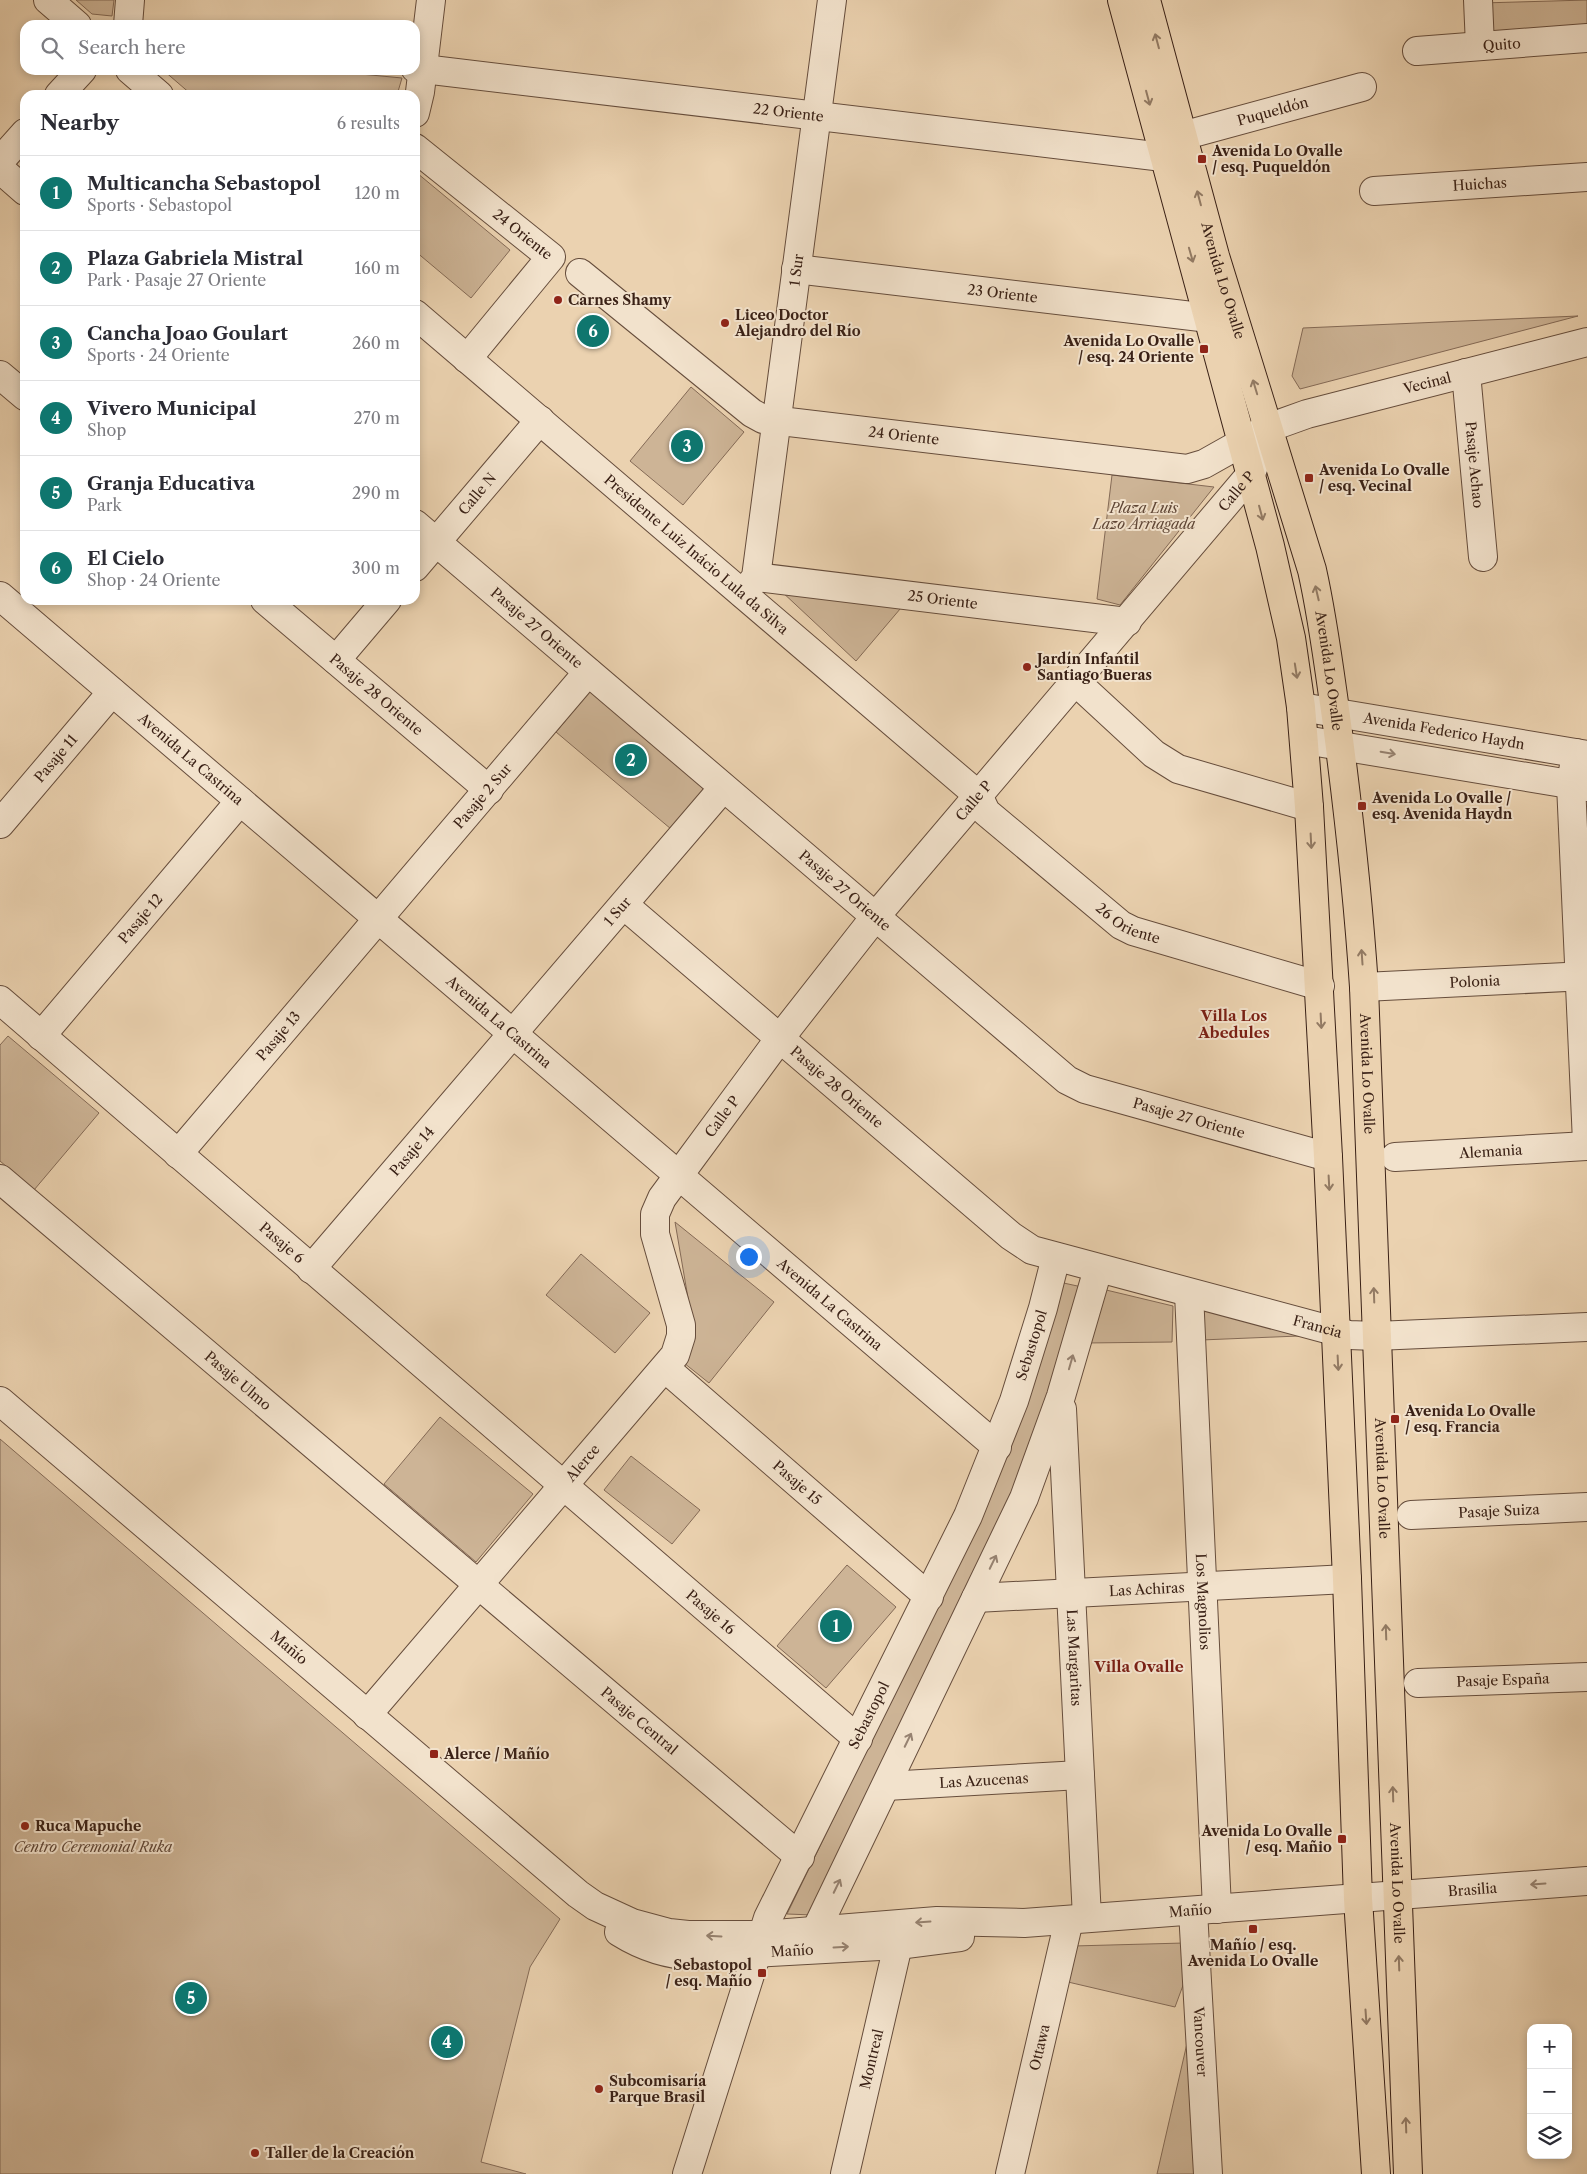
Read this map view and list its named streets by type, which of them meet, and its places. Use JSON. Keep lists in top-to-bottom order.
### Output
{
  "streets": {
    "main road": ["Avenida Lo Ovalle"],
    "street": [
      "Quito",
      "Puqueldón",
      "22 Oriente",
      "Huichas",
      "24 Oriente",
      "1 Sur",
      "23 Oriente",
      "Vecinal",
      "Pasaje Achao",
      "Calle P",
      "Calle N",
      "Presidente Luiz Inácio Lula da Silva",
      "25 Oriente",
      "Pasaje 27 Oriente",
      "Pasaje 28 Oriente",
      "Avenida Federico Haydn",
      "Pasaje 11",
      "Avenida La Castrina",
      "Pasaje 2 Sur",
      "Pasaje 12",
      "26 Oriente",
      "Polonia",
      "Pasaje 13",
      "Pasaje 14",
      "Alemania",
      "Pasaje 6",
      "Francia",
      "Sebastopol",
      "Pasaje Ulmo",
      "Alerce",
      "Pasaje 15",
      "Pasaje Suiza",
      "Las Achiras",
      "Los Magnolios",
      "Pasaje 16",
      "Mañío",
      "Las Margaritas",
      "Pasaje España",
      "Pasaje Central",
      "Las Azucenas",
      "Brasilia",
      "Vancouver",
      "Ottawa",
      "Montreal"
    ]
  },
  "crossings": [
    ["Puqueldón", "Avenida Lo Ovalle"],
    ["22 Oriente", "1 Sur"],
    ["22 Oriente", "Avenida Lo Ovalle"],
    ["24 Oriente", "1 Sur"],
    ["24 Oriente", "Avenida Lo Ovalle"],
    ["24 Oriente", "Vecinal"],
    ["24 Oriente", "Calle P"],
    ["24 Oriente", "Presidente Luiz Inácio Lula da Silva"],
    ["1 Sur", "23 Oriente"],
    ["1 Sur", "Presidente Luiz Inácio Lula da Silva"],
    ["1 Sur", "25 Oriente"],
    ["1 Sur", "Pasaje 27 Oriente"],
    ["1 Sur", "Pasaje 28 Oriente"],
    ["1 Sur", "Avenida La Castrina"],
    ["1 Sur", "Pasaje 14"],
    ["Avenida Lo Ovalle", "23 Oriente"],
    ["Avenida Lo Ovalle", "Vecinal"],
    ["Avenida Lo Ovalle", "Calle P"],
    ["Avenida Lo Ovalle", "Pasaje 27 Oriente"],
    ["Avenida Lo Ovalle", "Avenida Federico Haydn"],
    ["Avenida Lo Ovalle", "26 Oriente"],
    ["Avenida Lo Ovalle", "Polonia"],
    ["Avenida Lo Ovalle", "Francia"],
    ["Avenida Lo Ovalle", "Las Achiras"],
    ["Avenida Lo Ovalle", "Mañío"],
    ["Avenida Lo Ovalle", "Brasilia"],
    ["Vecinal", "Pasaje Achao"],
    ["Vecinal", "Calle P"],
    ["Calle P", "Presidente Luiz Inácio Lula da Silva"],
    ["Calle P", "25 Oriente"],
    ["Calle P", "Pasaje 27 Oriente"],
    ["Calle P", "Pasaje 28 Oriente"],
    ["Calle P", "Avenida La Castrina"],
    ["Calle P", "26 Oriente"],
    ["Calle P", "Alerce"],
    ["Calle N", "Presidente Luiz Inácio Lula da Silva"],
    ["Calle N", "Pasaje 27 Oriente"],
    ["Presidente Luiz Inácio Lula da Silva", "25 Oriente"],
    ["Presidente Luiz Inácio Lula da Silva", "26 Oriente"],
    ["Pasaje 27 Oriente", "Pasaje 2 Sur"],
    ["Pasaje 28 Oriente", "Pasaje 2 Sur"],
    ["Pasaje 28 Oriente", "Francia"],
    ["Pasaje 28 Oriente", "Sebastopol"],
    ["Pasaje 11", "Avenida La Castrina"],
    ["Avenida La Castrina", "Pasaje 2 Sur"],
    ["Avenida La Castrina", "Pasaje 12"],
    ["Avenida La Castrina", "Pasaje 13"],
    ["Avenida La Castrina", "Pasaje 14"],
    ["Avenida La Castrina", "Sebastopol"],
    ["Avenida La Castrina", "Alerce"],
    ["Pasaje 2 Sur", "Pasaje 13"],
    ["Pasaje 12", "Pasaje 6"],
    ["Pasaje 13", "Pasaje 6"],
    ["Pasaje 14", "Pasaje 6"],
    ["Pasaje 6", "Alerce"],
    ["Pasaje 6", "Pasaje 16"],
    ["Francia", "Sebastopol"],
    ["Francia", "Los Magnolios"],
    ["Sebastopol", "Pasaje 15"],
    ["Sebastopol", "Pasaje 16"],
    ["Sebastopol", "Mañío"],
    ["Sebastopol", "Pasaje Central"],
    ["Pasaje Ulmo", "Alerce"],
    ["Pasaje Ulmo", "Pasaje Central"],
    ["Alerce", "Pasaje 15"],
    ["Alerce", "Pasaje 16"],
    ["Alerce", "Mañío"],
    ["Alerce", "Pasaje Central"],
    ["Las Achiras", "Los Magnolios"],
    ["Las Achiras", "Las Margaritas"],
    ["Los Magnolios", "Mañío"],
    ["Los Magnolios", "Vancouver"],
    ["Mañío", "Las Margaritas"],
    ["Mañío", "Brasilia"],
    ["Mañío", "Vancouver"],
    ["Mañío", "Ottawa"],
    ["Mañío", "Montreal"],
    ["Las Margaritas", "Las Azucenas"],
    ["Las Margaritas", "Ottawa"]
  ],
  "one_way": ["Brasilia"],
  "districts": ["Villa Los Abedules", "Villa Ovalle"],
  "parks": ["Plaza Luis Lazo Arriagada", "Centro Ceremonial Ruka"],
  "places": {
    "transit": [
      "Avenida Lo Ovalle / esq. Puqueldón",
      "Avenida Lo Ovalle / esq. 24 Oriente",
      "Avenida Lo Ovalle / esq. Vecinal",
      "Avenida Lo Ovalle / esq. Avenida Haydn",
      "Avenida Lo Ovalle / esq. Francia",
      "Alerce / Mañío",
      "Avenida Lo Ovalle / esq. Mañio",
      "Mañío / esq. Avenida Lo Ovalle",
      "Sebastopol / esq. Mañío"
    ],
    "other": [
      "Carnes Shamy",
      "Liceo Doctor Alejandro del Río",
      "Jardín Infantil Santiago Bueras",
      "Ruca Mapuche",
      "Subcomisaría Parque Brasil",
      "Taller de la Creación"
    ]
  },
  "page": {
    "search": "Search here",
    "heading": ["Nearby", "6 results"],
    "list": [
      {
        "mark": "1",
        "name": "Multicancha Sebastopol",
        "note": "Sports · Sebastopol",
        "value": "120 m"
      },
      {
        "mark": "2",
        "name": "Plaza Gabriela Mistral",
        "note": "Park · Pasaje 27 Oriente",
        "value": "160 m"
      },
      {
        "mark": "3",
        "name": "Cancha Joao Goulart",
        "note": "Sports · 24 Oriente",
        "value": "260 m"
      },
      {
        "mark": "4",
        "name": "Vivero Municipal",
        "note": "Shop",
        "value": "270 m"
      },
      {
        "mark": "5",
        "name": "Granja Educativa",
        "note": "Park",
        "value": "290 m"
      },
      {
        "mark": "6",
        "name": "El Cielo",
        "note": "Shop · 24 Oriente",
        "value": "300 m"
      }
    ],
    "pins": [
      "6",
      "3",
      "2",
      "1",
      "5",
      "4"
    ],
    "map_buttons": ["+", "−"]
  }
}
